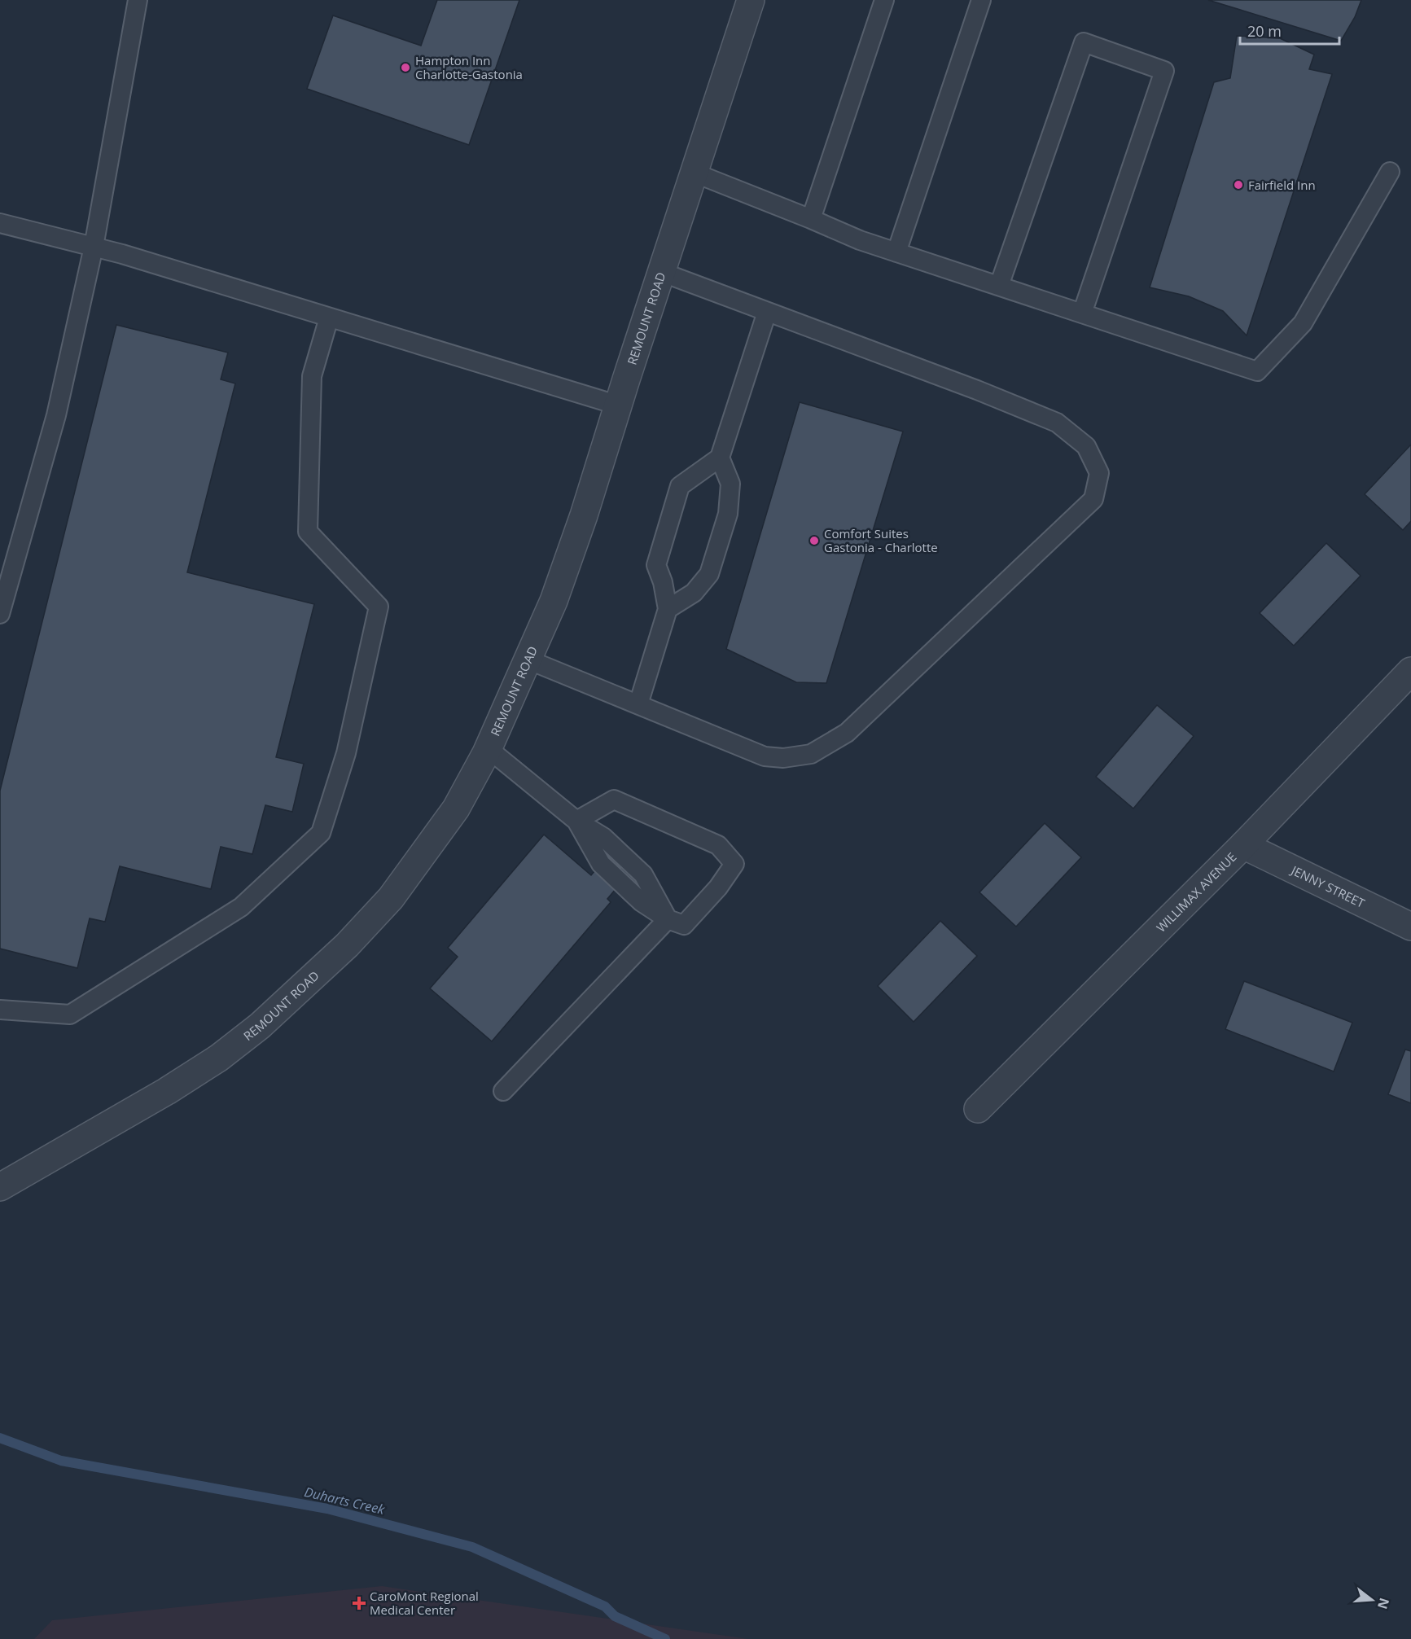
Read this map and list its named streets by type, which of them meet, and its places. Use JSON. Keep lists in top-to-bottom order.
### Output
{
  "streets": {
    "street": ["REMOUNT ROAD", "JENNY STREET", "WILLIMAX AVENUE"]
  },
  "crossings": [
    ["JENNY STREET", "WILLIMAX AVENUE"]
  ],
  "water": ["Duharts Creek"],
  "places": {
    "other": ["Hampton Inn Charlotte-Gastonia", "Fairfield Inn", "Comfort Suites Gastonia - Charlotte"],
    "health": ["CaroMont Regional Medical Center"]
  },
  "scale_bar": "20 m",
  "north": "right"
}
